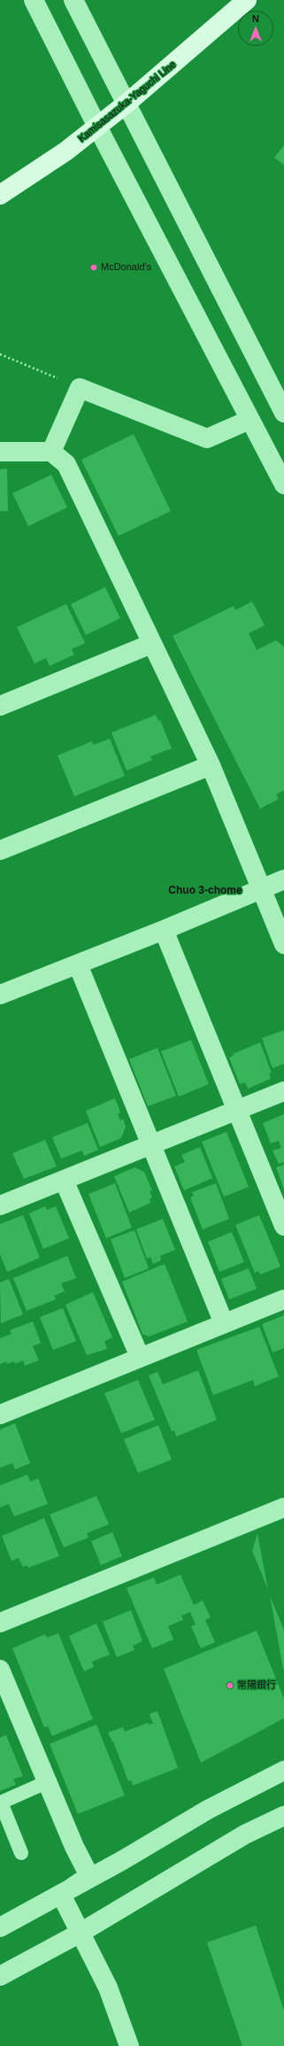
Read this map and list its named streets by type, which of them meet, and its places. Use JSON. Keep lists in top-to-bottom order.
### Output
{
  "streets": {
    "main road": ["Kamisasazuka-Yaguchi Line"]
  },
  "districts": ["Chuo 3-chome"],
  "places": ["McDonald's", "常陽銀行"],
  "north": "top"
}
